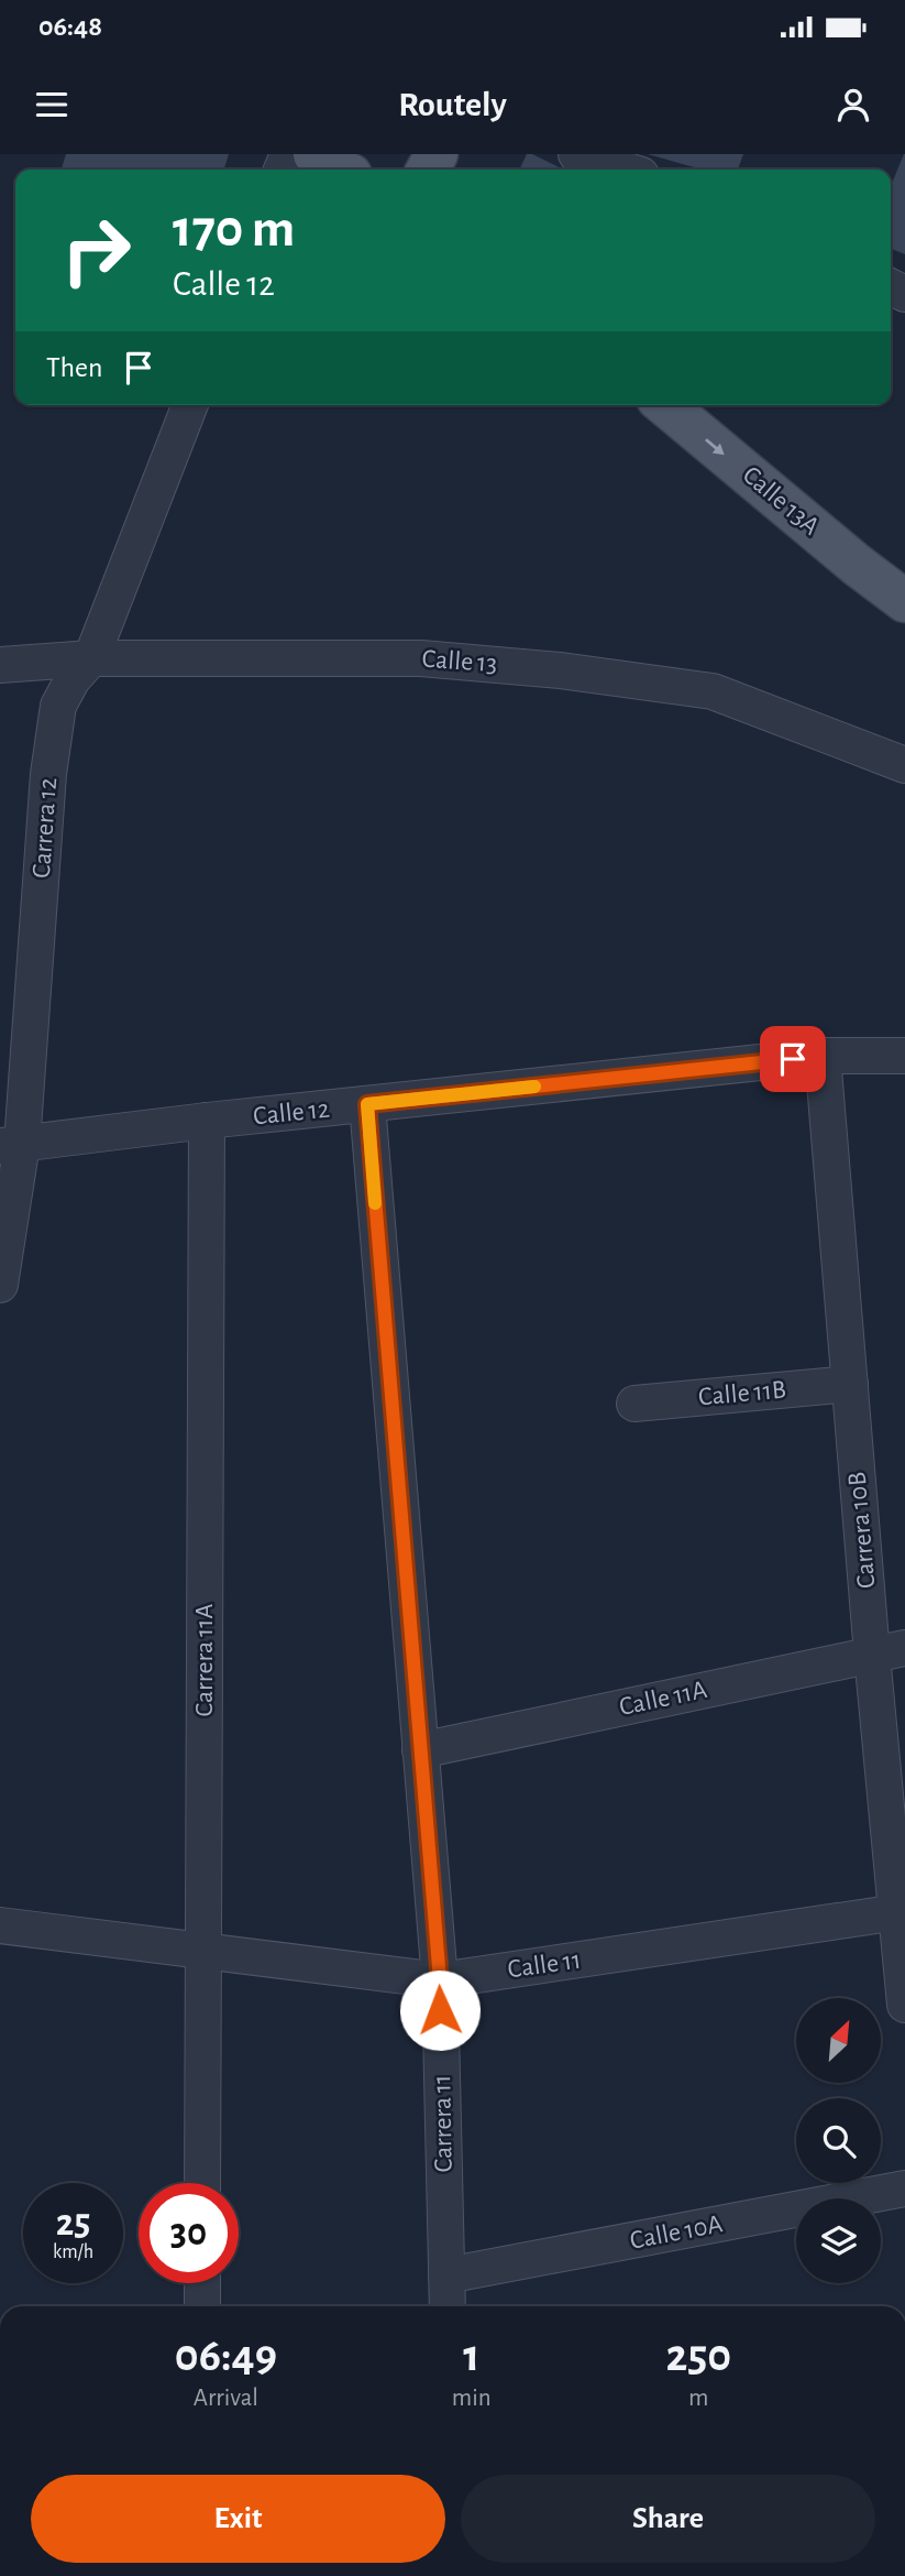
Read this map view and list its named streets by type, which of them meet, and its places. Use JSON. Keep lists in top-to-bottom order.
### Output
{
  "streets": {
    "main road": ["Calle 13A"],
    "street": [
      "Calle 13",
      "Carrera 12",
      "Calle 12",
      "Calle 11B",
      "Carrera 10B",
      "Carrera 11A",
      "Calle 11A",
      "Calle 11",
      "Carrera 11",
      "Calle 10A"
    ]
  },
  "crossings": [
    ["Calle 13", "Carrera 12"],
    ["Carrera 12", "Calle 12"],
    ["Calle 12", "Carrera 10B"],
    ["Calle 12", "Carrera 11A"],
    ["Calle 12", "Carrera 11"],
    ["Calle 11B", "Carrera 10B"],
    ["Carrera 10B", "Calle 11A"],
    ["Carrera 10B", "Calle 11"],
    ["Carrera 11A", "Calle 11"],
    ["Calle 11A", "Carrera 11"],
    ["Calle 11", "Carrera 11"],
    ["Carrera 11", "Calle 10A"]
  ],
  "one_way": ["Calle 13A"],
  "north": "top right",
  "page": {
    "status": "06:48",
    "header": "Routely",
    "turn": ["170 m", "Calle 12"],
    "then": "Then",
    "speed": "25 km/h",
    "limit": "30",
    "eta": [
      "06:49",
      "Arrival",
      "1",
      "min",
      "250",
      "m"
    ],
    "buttons": ["Exit", "Share"]
  }
}
